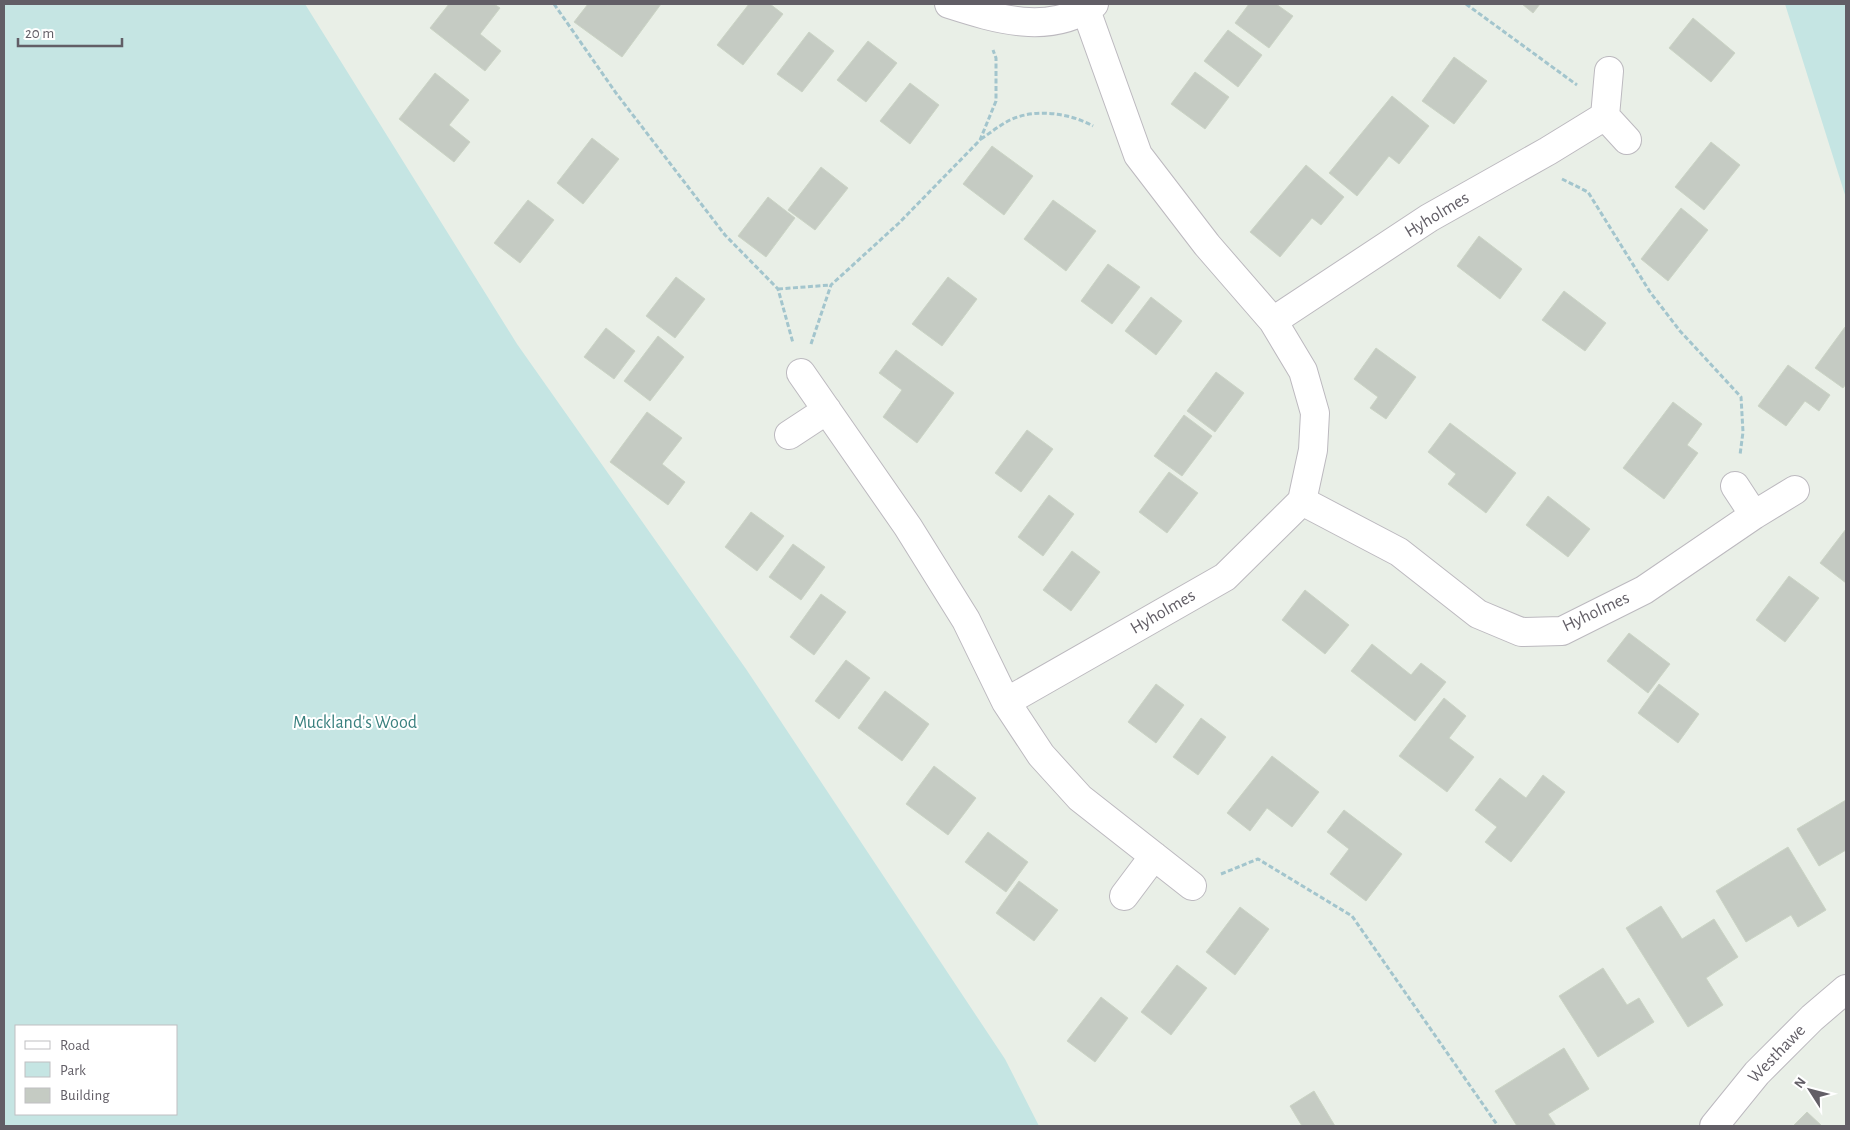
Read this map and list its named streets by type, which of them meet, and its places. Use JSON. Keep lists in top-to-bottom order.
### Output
{
  "streets": {
    "street": ["Hyholmes", "Westhawe"]
  },
  "parks": ["Muckland's Wood"],
  "legend": ["Road", "Park", "Building"],
  "scale_bar": "20 m",
  "north": "top left"
}
